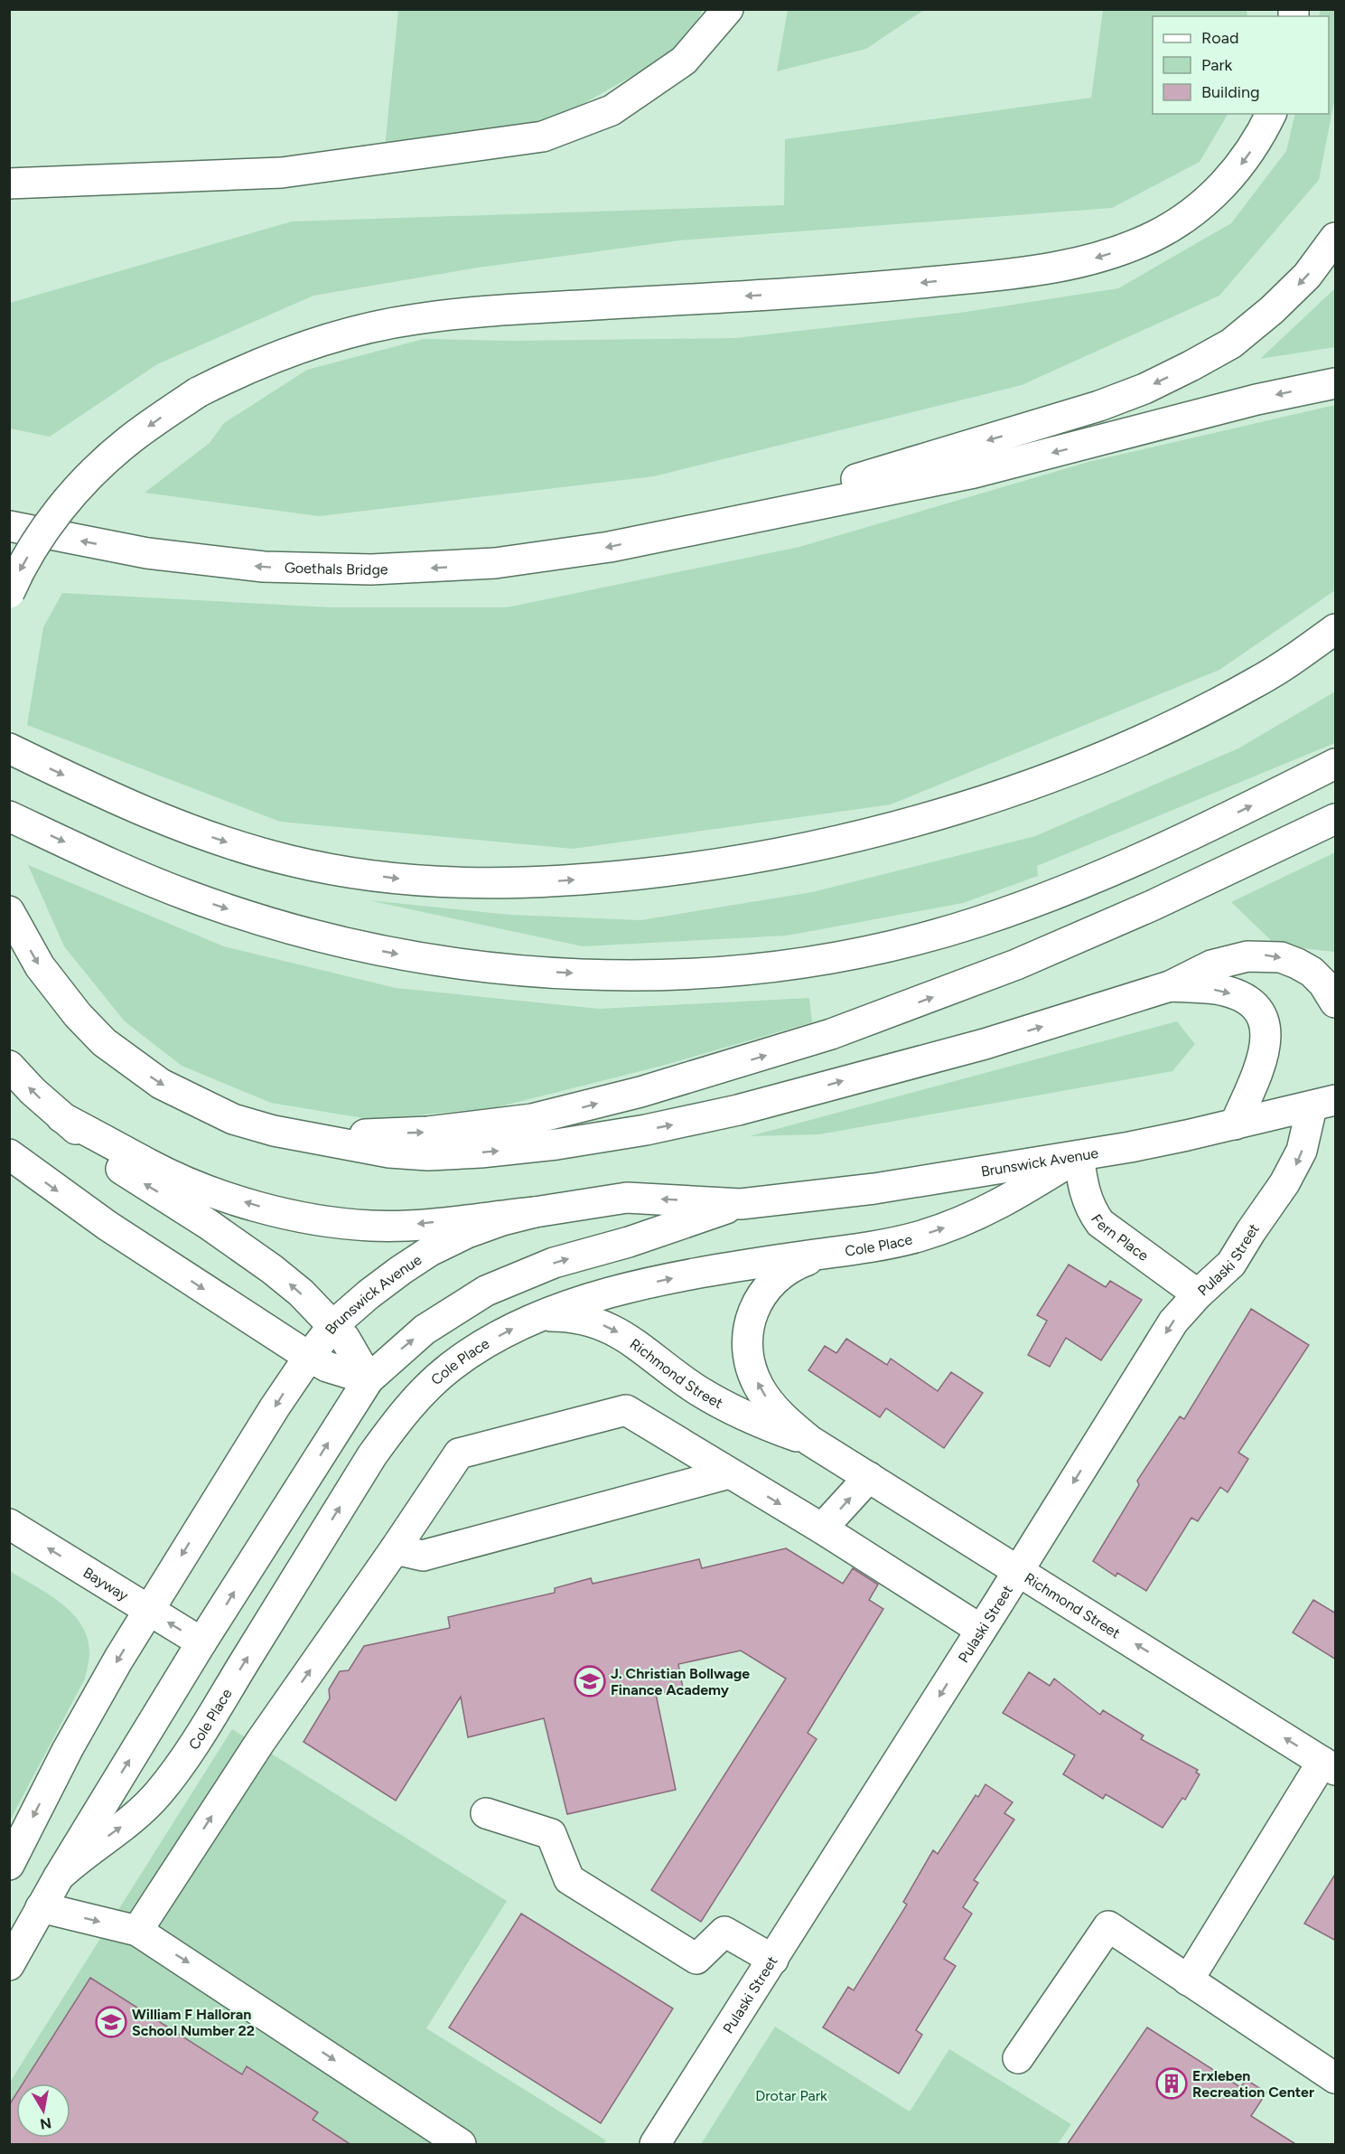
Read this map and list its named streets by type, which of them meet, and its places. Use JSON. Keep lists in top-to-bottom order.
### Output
{
  "streets": {
    "main road": [
      "Goethals Bridge",
      "Brunswick Avenue",
      "Fern Place",
      "Cole Place",
      "Pulaski Street",
      "Richmond Street",
      "Bayway"
    ]
  },
  "crossings": [
    ["Brunswick Avenue", "Fern Place"],
    ["Brunswick Avenue", "Cole Place"],
    ["Brunswick Avenue", "Pulaski Street"],
    ["Brunswick Avenue", "Bayway"],
    ["Fern Place", "Cole Place"],
    ["Fern Place", "Pulaski Street"],
    ["Cole Place", "Richmond Street"],
    ["Cole Place", "Bayway"],
    ["Pulaski Street", "Richmond Street"]
  ],
  "one_way": ["Pulaski Street", "Bayway"],
  "parks": ["Drotar Park"],
  "places": {
    "school or university": ["J. Christian Bollwage Finance Academy", "William F Halloran School Number 22"],
    "building": ["Erxleben Recreation Center"]
  },
  "legend": ["Road", "Park", "Building"],
  "north": "bottom"
}
